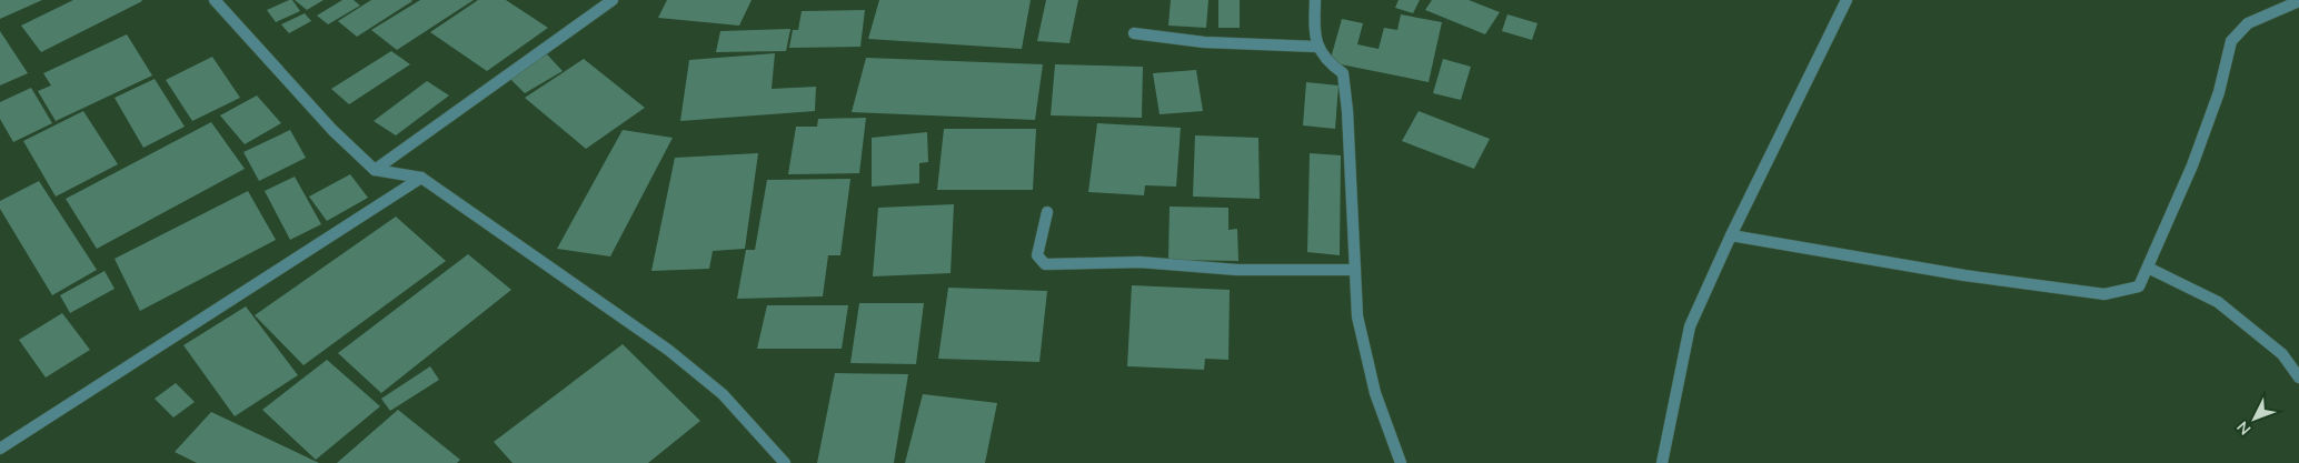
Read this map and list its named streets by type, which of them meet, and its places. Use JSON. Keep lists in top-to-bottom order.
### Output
{
  "north": "bottom left"
}
